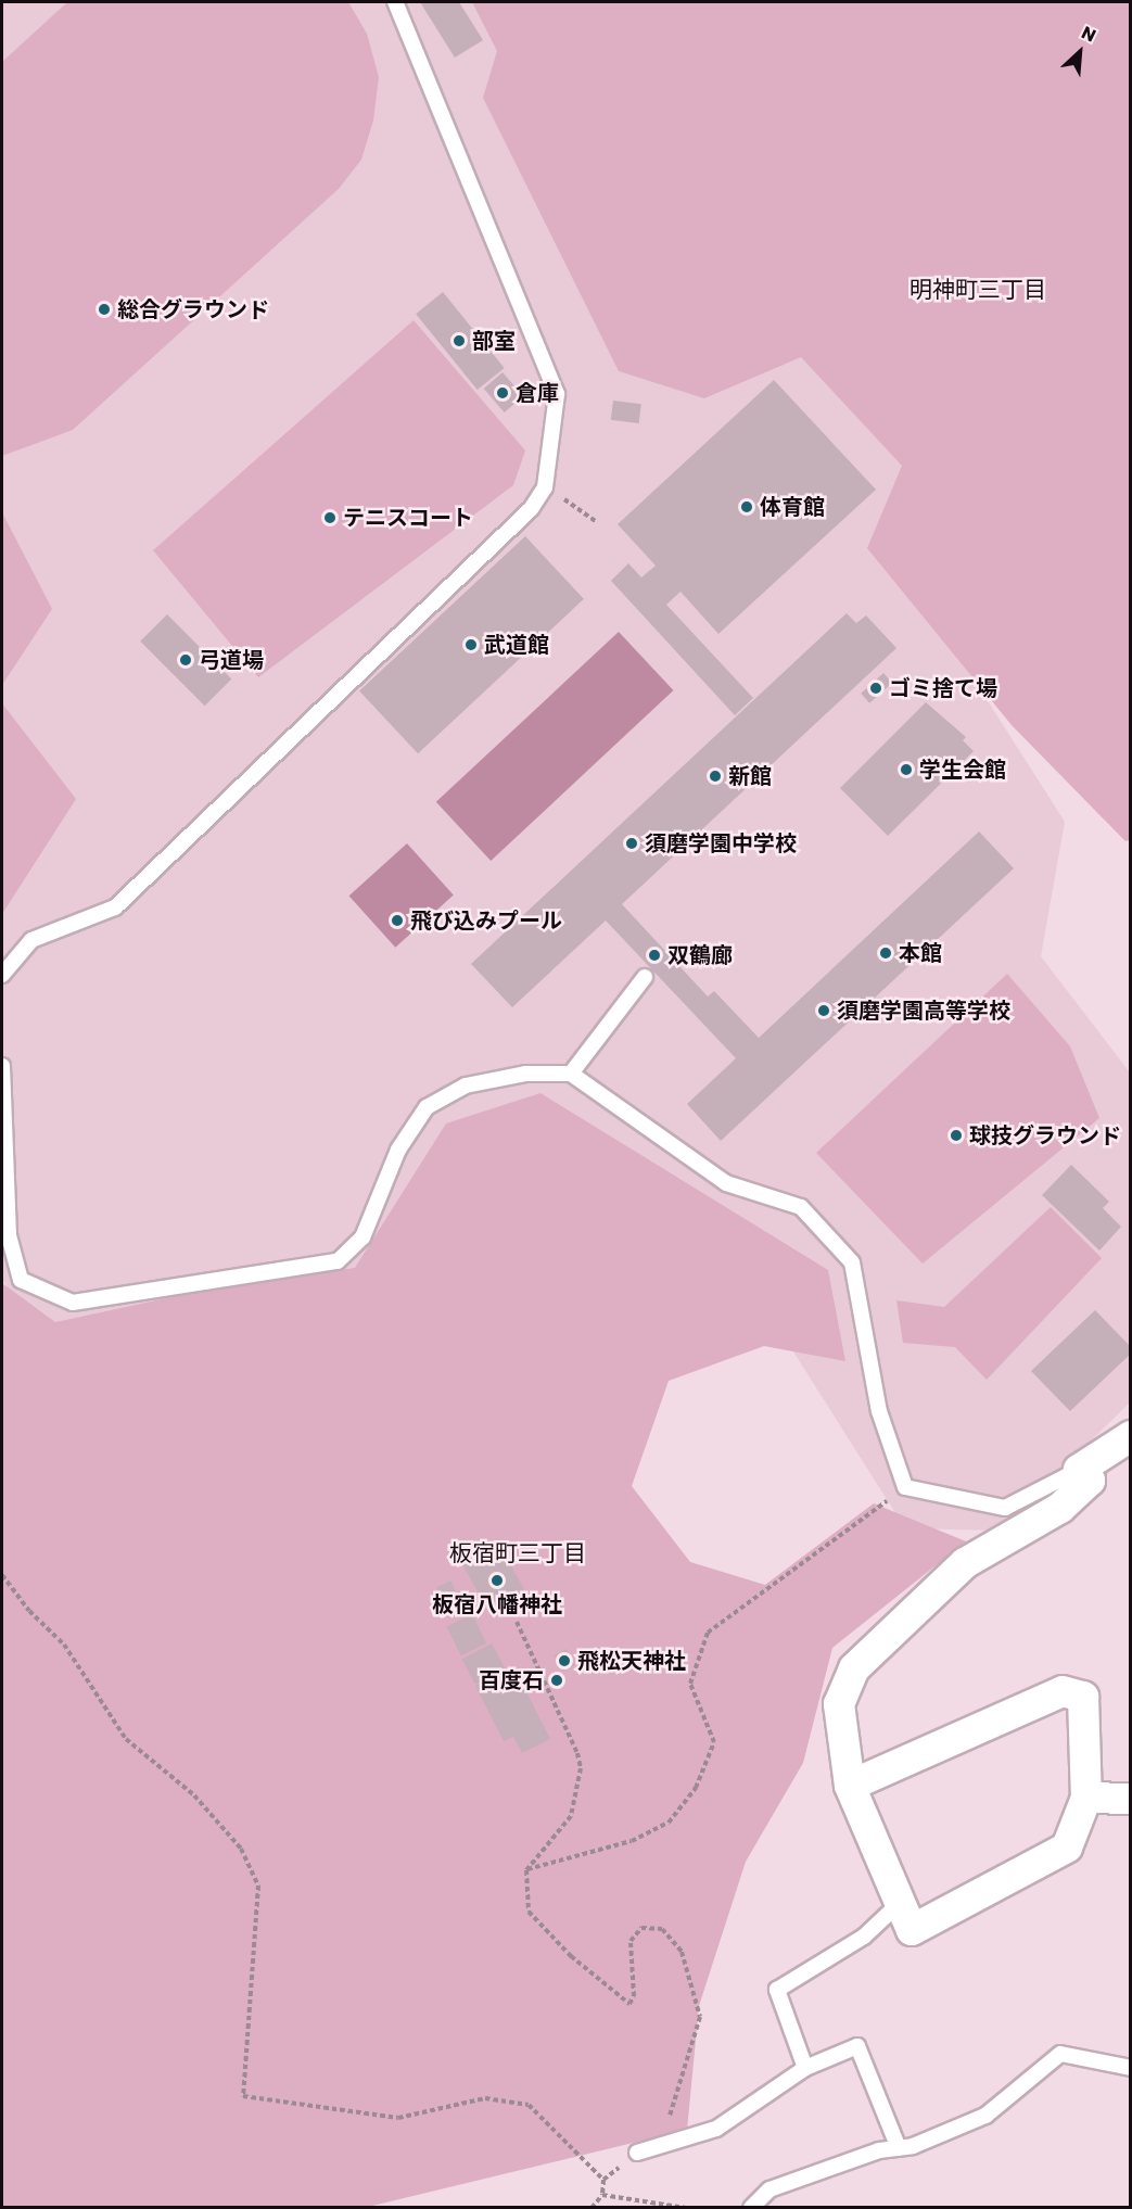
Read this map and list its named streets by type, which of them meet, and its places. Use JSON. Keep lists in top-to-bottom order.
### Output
{
  "districts": ["明神町三丁目", "板宿町三丁目"],
  "places": [
    "総合グラウンド",
    "部室",
    "倉庫",
    "体育館",
    "テニスコート",
    "武道館",
    "弓道場",
    "ゴミ捨て場",
    "学生会館",
    "新館",
    "須磨学園中学校",
    "飛び込みプール",
    "本館",
    "双鶴廊",
    "須磨学園高等学校",
    "球技グラウンド",
    "板宿八幡神社",
    "飛松天神社",
    "百度石"
  ],
  "north": "top right"
}
